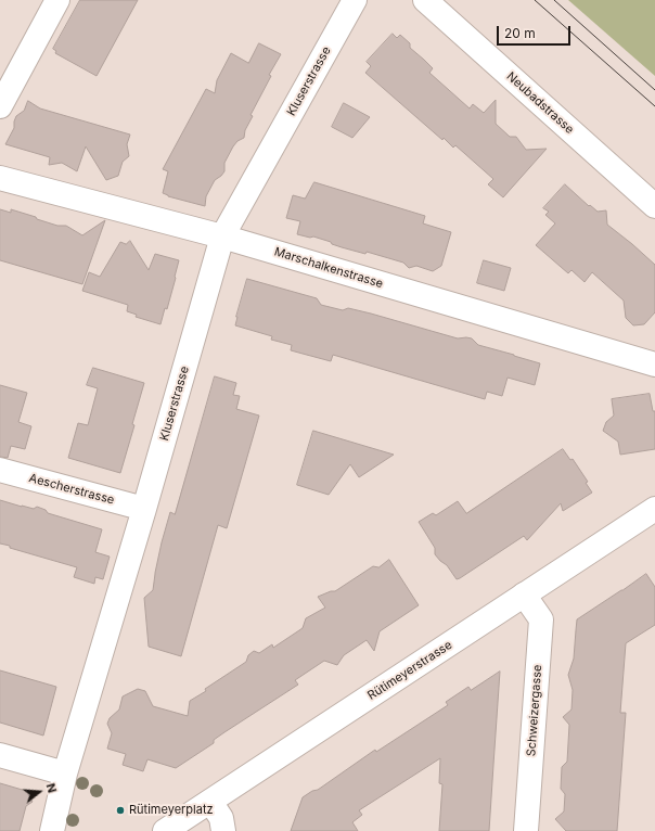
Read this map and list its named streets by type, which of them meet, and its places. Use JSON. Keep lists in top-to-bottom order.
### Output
{
  "streets": {
    "street": [
      "Kluserstrasse",
      "Neubadstrasse",
      "Marschalkenstrasse",
      "Aescherstrasse",
      "Rütimeyerstrasse",
      "Schweizergasse"
    ]
  },
  "crossings": [
    ["Kluserstrasse", "Marschalkenstrasse"],
    ["Kluserstrasse", "Aescherstrasse"],
    ["Rütimeyerstrasse", "Schweizergasse"]
  ],
  "places": ["Rütimeyerplatz"],
  "scale_bar": "20 m",
  "north": "right"
}
